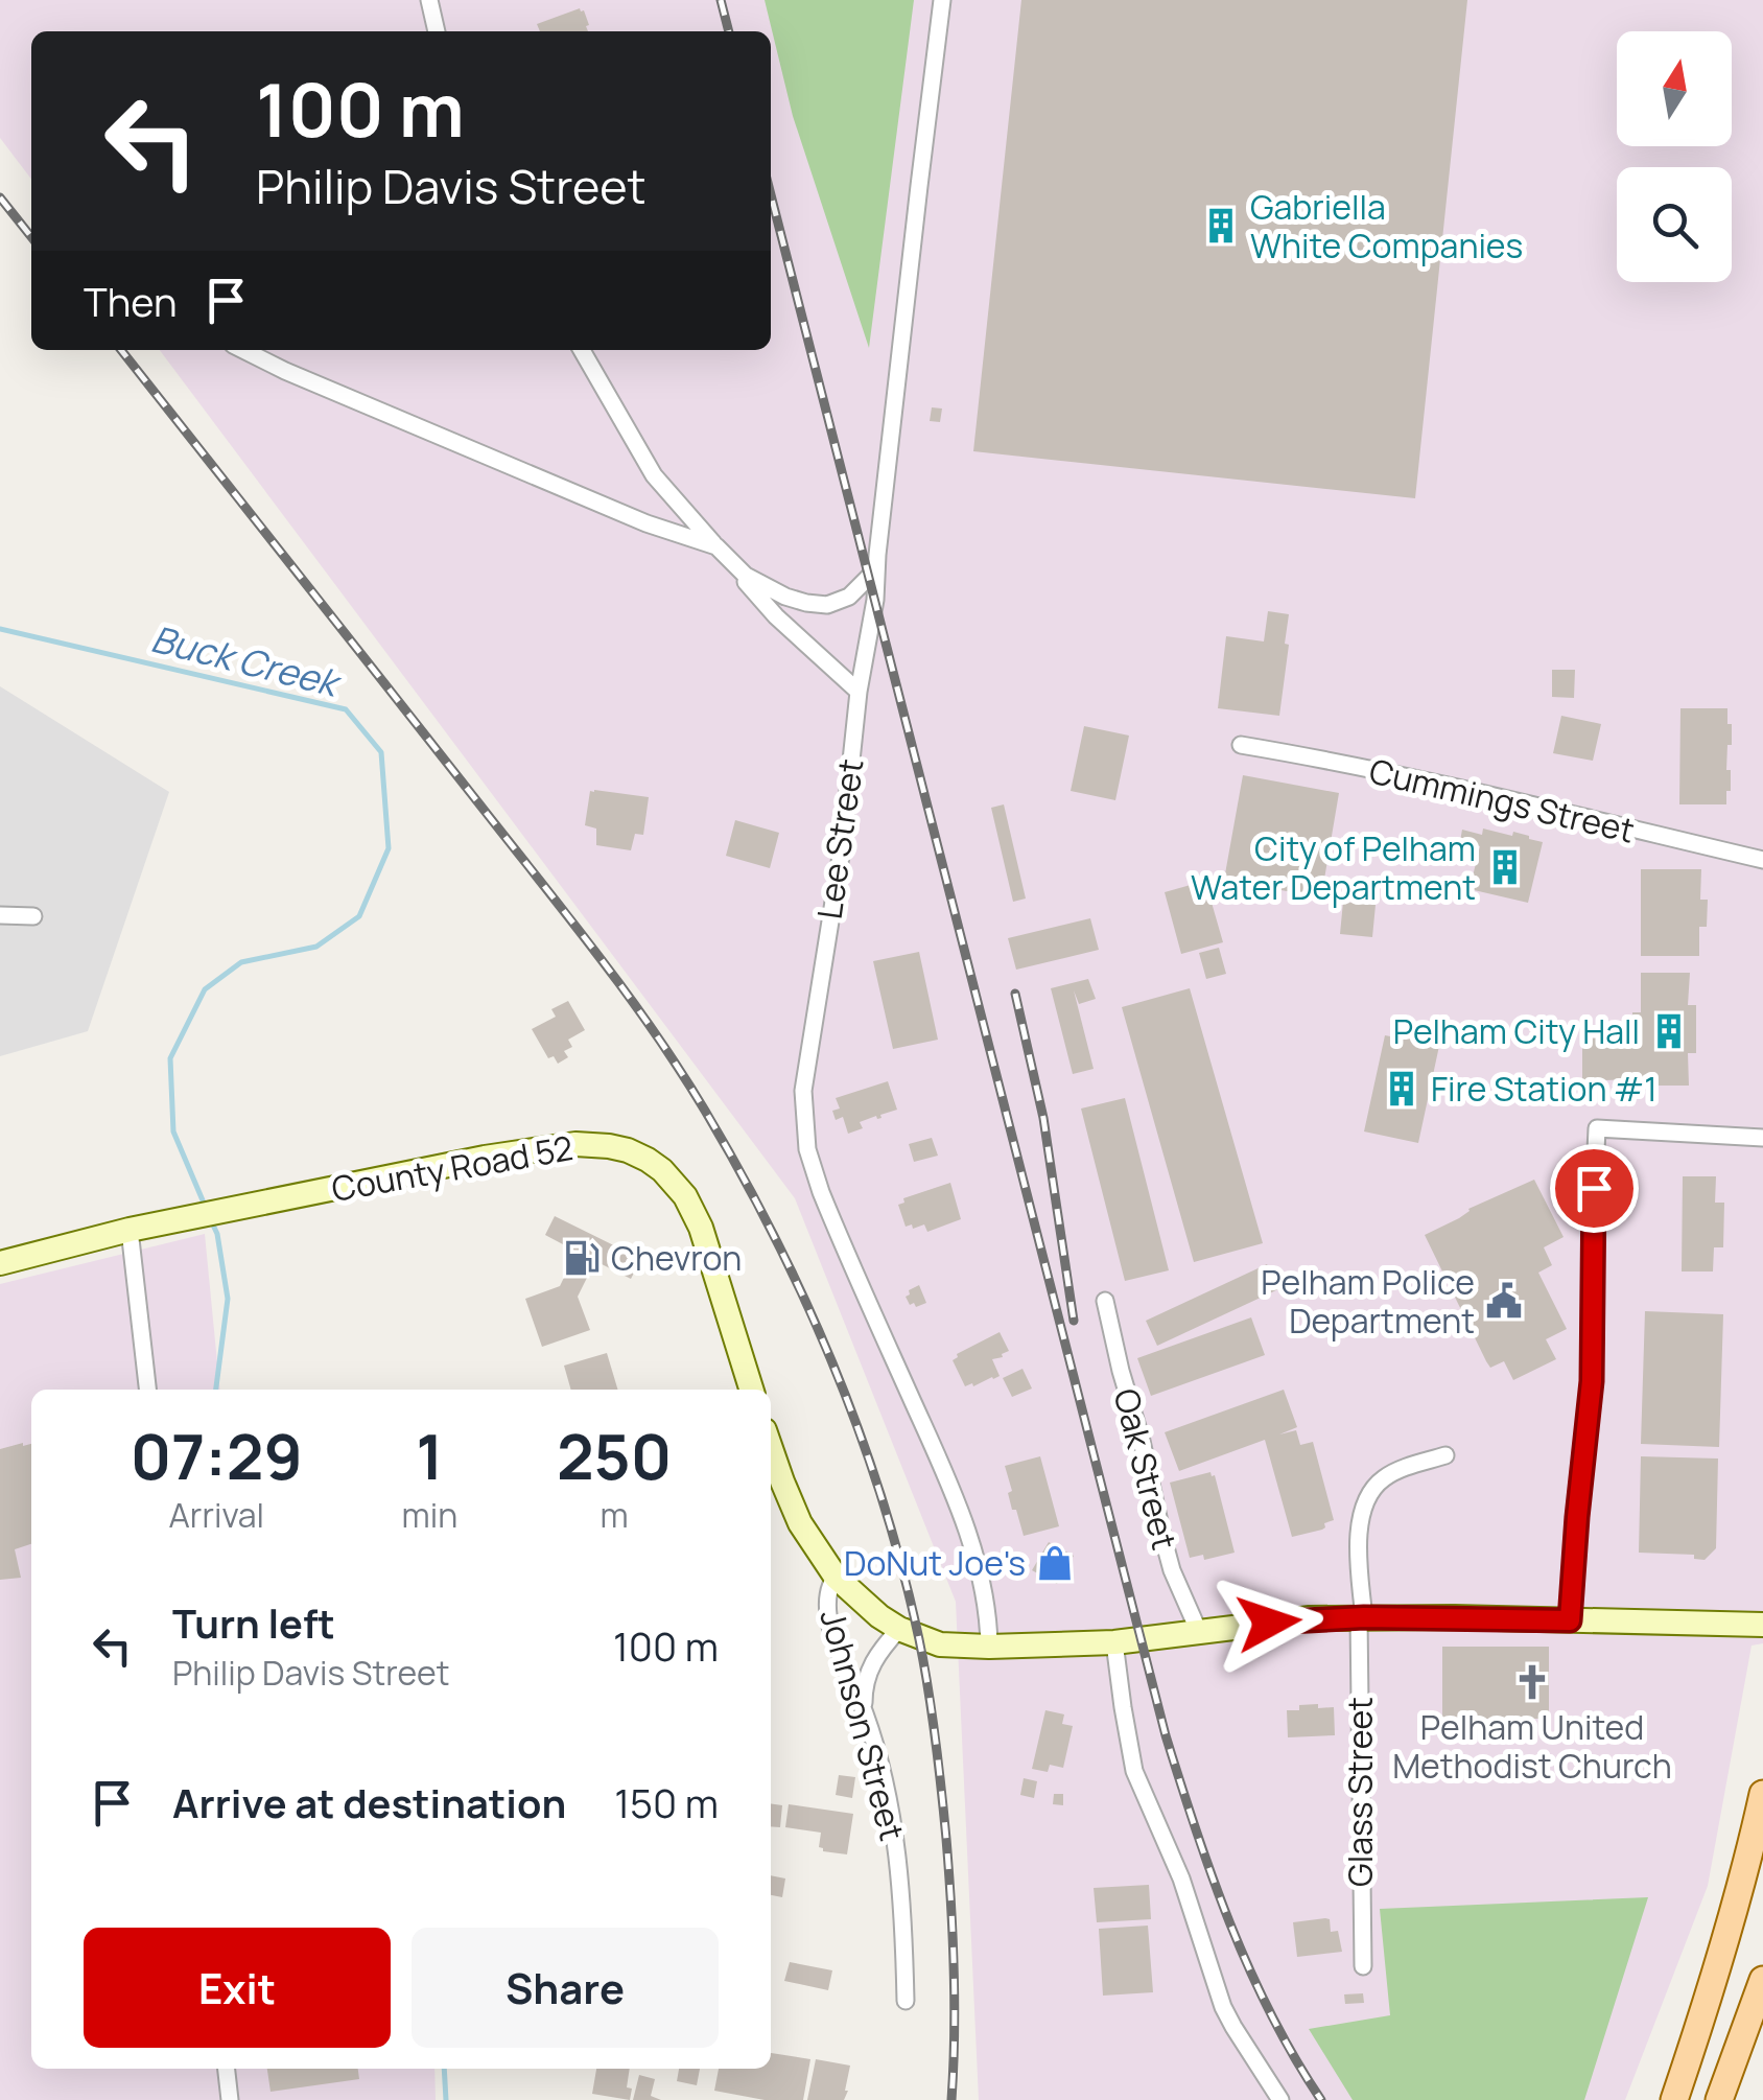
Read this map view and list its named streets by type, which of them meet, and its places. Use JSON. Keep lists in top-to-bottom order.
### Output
{
  "streets": {
    "street": [
      "Cummings Street",
      "Lee Street",
      "County Road 52",
      "Oak Street",
      "Johnson Street",
      "Glass Street"
    ]
  },
  "water": ["Buck Creek"],
  "places": {
    "building": [
      "Gabriella White Companies",
      "City of Pelham Water Department",
      "Pelham City Hall",
      "Fire Station #1"
    ],
    "fuel station": ["Chevron"],
    "public building": ["Pelham Police Department"],
    "shop": ["DoNut Joe's"],
    "church": ["Pelham United Methodist Church"]
  },
  "north": "top",
  "page": {
    "turn": ["100 m", "Philip Davis Street"],
    "then": "Then",
    "eta": [
      "07:29",
      "Arrival",
      "1",
      "min",
      "250",
      "m"
    ],
    "list": [
      {
        "name": "Turn left",
        "note": "Philip Davis Street",
        "value": "100 m"
      },
      {
        "name": "Arrive at destination",
        "value": "150 m"
      }
    ],
    "buttons": ["Exit", "Share"]
  }
}
